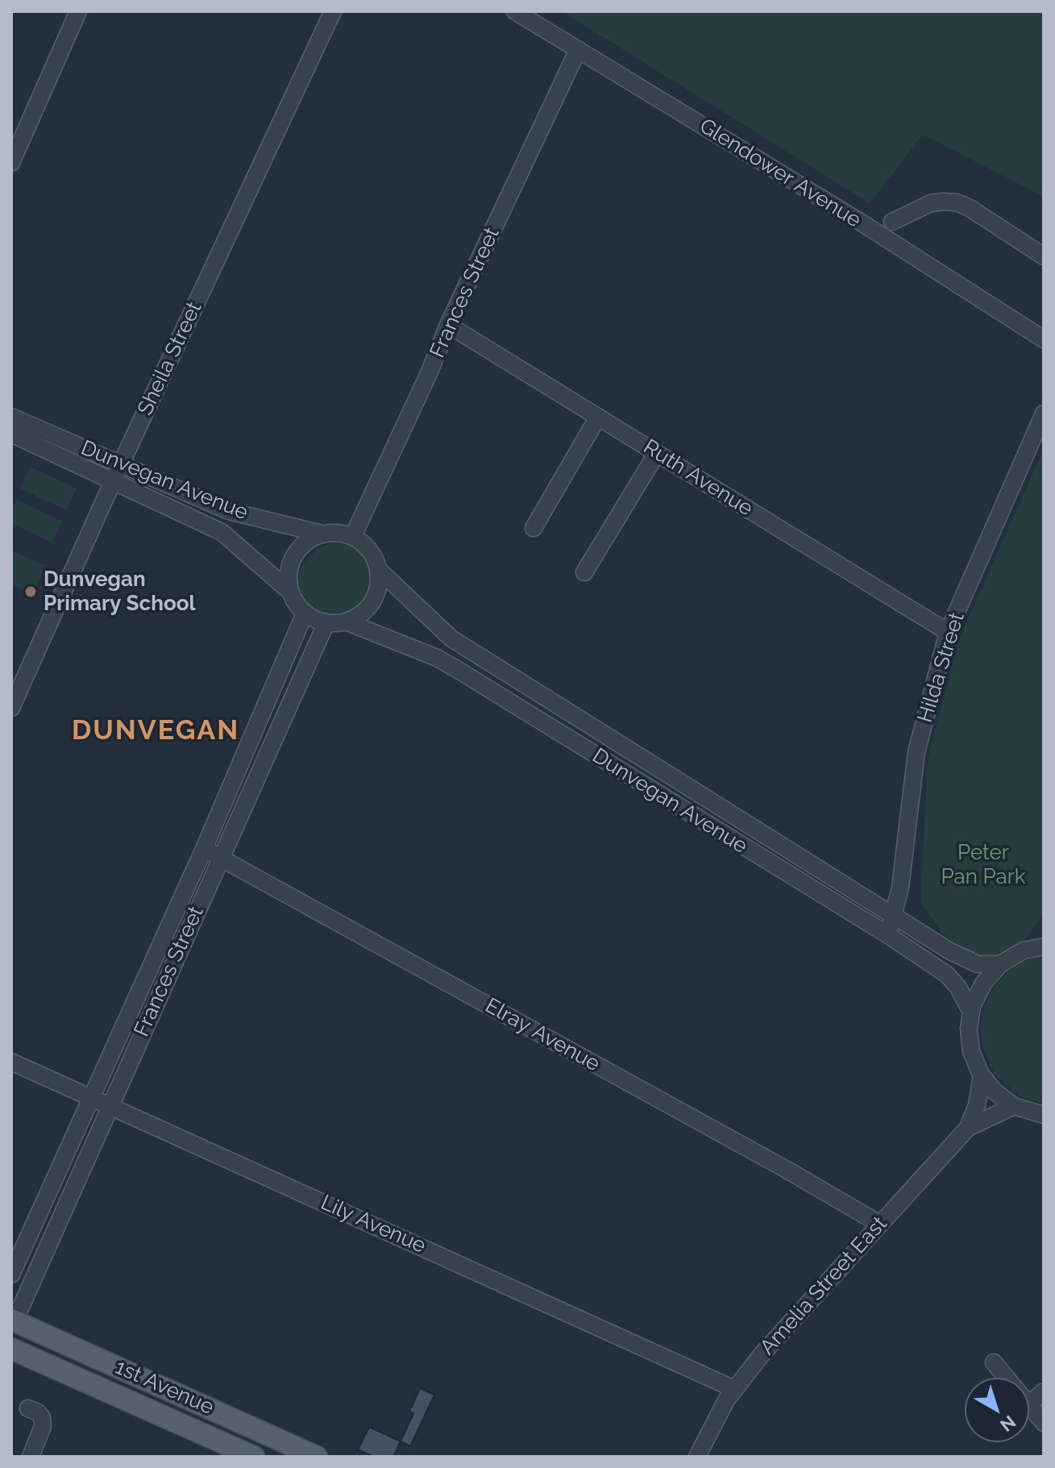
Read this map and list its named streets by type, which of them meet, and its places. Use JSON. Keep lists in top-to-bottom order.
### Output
{
  "streets": {
    "main road": ["1st Avenue"],
    "street": [
      "Glendower Avenue",
      "Frances Street",
      "Sheila Street",
      "Ruth Avenue",
      "Dunvegan Avenue",
      "Hilda Street",
      "Elray Avenue",
      "Lily Avenue",
      "Amelia Street East"
    ]
  },
  "crossings": [
    ["Glendower Avenue", "Frances Street"],
    ["Frances Street", "Ruth Avenue"],
    ["Frances Street", "Dunvegan Avenue"],
    ["Frances Street", "Elray Avenue"],
    ["Frances Street", "Lily Avenue"],
    ["Frances Street", "1st Avenue"],
    ["Sheila Street", "Dunvegan Avenue"],
    ["Ruth Avenue", "Hilda Street"],
    ["Dunvegan Avenue", "Hilda Street"],
    ["Elray Avenue", "Amelia Street East"],
    ["Lily Avenue", "Amelia Street East"]
  ],
  "districts": ["DUNVEGAN"],
  "parks": ["Peter Pan Park"],
  "places": ["Dunvegan Primary School"],
  "north": "bottom right"
}
